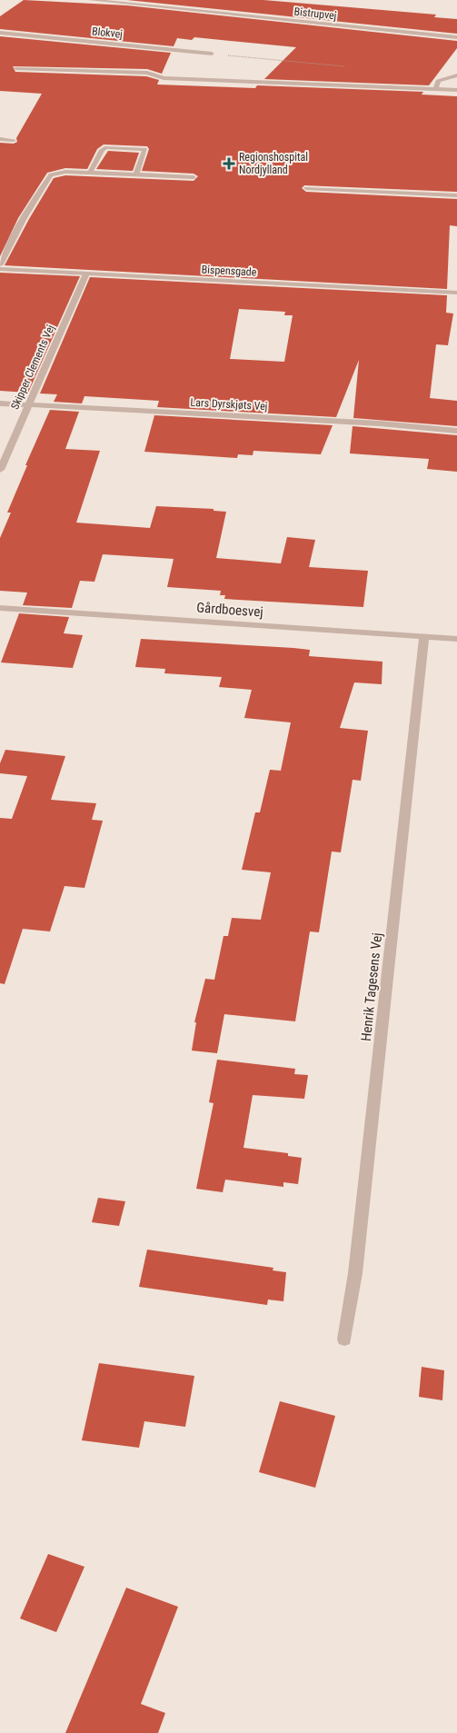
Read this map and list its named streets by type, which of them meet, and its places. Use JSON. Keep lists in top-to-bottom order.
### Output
{
  "streets": {
    "street": [
      "Bistrupvej",
      "Blokvej",
      "Bispensgade",
      "Skipper Clements Vej",
      "Lars Dyrskjøts Vej",
      "Gårdboesvej",
      "Henrik Tagesens Vej"
    ]
  },
  "crossings": [
    ["Bispensgade", "Skipper Clements Vej"],
    ["Skipper Clements Vej", "Lars Dyrskjøts Vej"],
    ["Gårdboesvej", "Henrik Tagesens Vej"]
  ],
  "places": {
    "health": ["Regionshospital Nordjylland"]
  }
}
